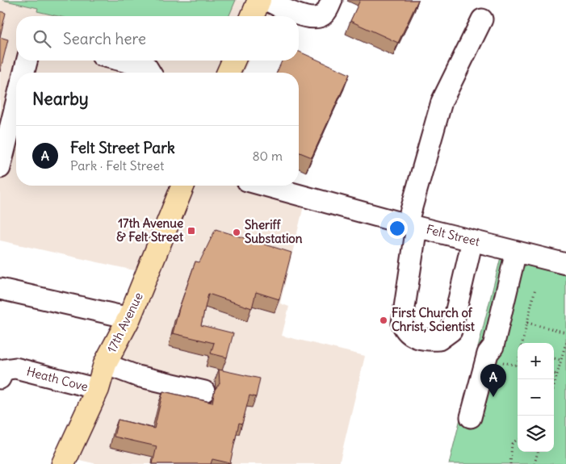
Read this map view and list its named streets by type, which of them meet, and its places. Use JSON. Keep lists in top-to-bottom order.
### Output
{
  "streets": {
    "main road": ["17th Avenue"],
    "street": ["Felt Street", "Heath Cove"]
  },
  "crossings": [
    ["17th Avenue", "Heath Cove"]
  ],
  "places": {
    "transit": ["17th Avenue & Felt Street"],
    "other": ["Sheriff Substation", "First Church of Christ, Scientist"]
  },
  "page": {
    "search": "Search here",
    "heading": "Nearby",
    "list": [
      {
        "mark": "A",
        "name": "Felt Street Park",
        "note": "Park · Felt Street",
        "value": "80 m"
      }
    ],
    "map_buttons": ["+", "−"],
    "pins": "A"
  }
}
